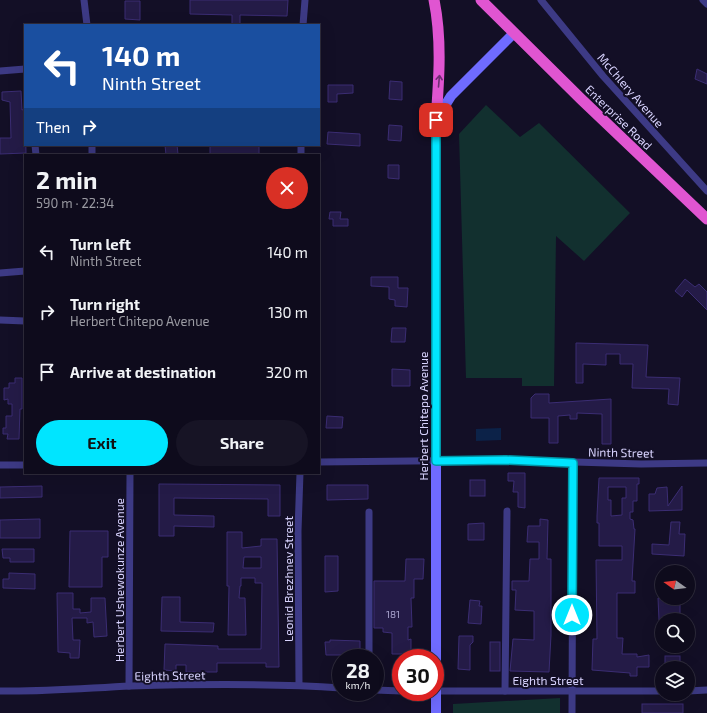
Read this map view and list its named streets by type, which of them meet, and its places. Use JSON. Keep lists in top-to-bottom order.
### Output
{
  "streets": {
    "highway": ["Enterprise Road"],
    "main road": ["Herbert Chitepo Avenue"],
    "street": [
      "McChlery Avenue",
      "Ninth Street",
      "Leonid Brezhnev Street",
      "Herbert Ushewokunze Avenue",
      "Eighth Street"
    ]
  },
  "crossings": [
    ["Herbert Chitepo Avenue", "Ninth Street"],
    ["Leonid Brezhnev Street", "Eighth Street"],
    ["Herbert Ushewokunze Avenue", "Eighth Street"]
  ],
  "house_numbers": ["181"],
  "north": "left",
  "page": {
    "turn": ["140 m", "Ninth Street"],
    "then": "Then",
    "heading": ["2 min", "590 m · 22:34"],
    "list": [
      {
        "name": "Turn left",
        "note": "Ninth Street",
        "value": "140 m"
      },
      {
        "name": "Turn right",
        "note": "Herbert Chitepo Avenue",
        "value": "130 m"
      },
      {
        "name": "Arrive at destination",
        "value": "320 m"
      }
    ],
    "buttons": ["Exit", "Share"],
    "speed": "28 km/h",
    "limit": "30"
  }
}
